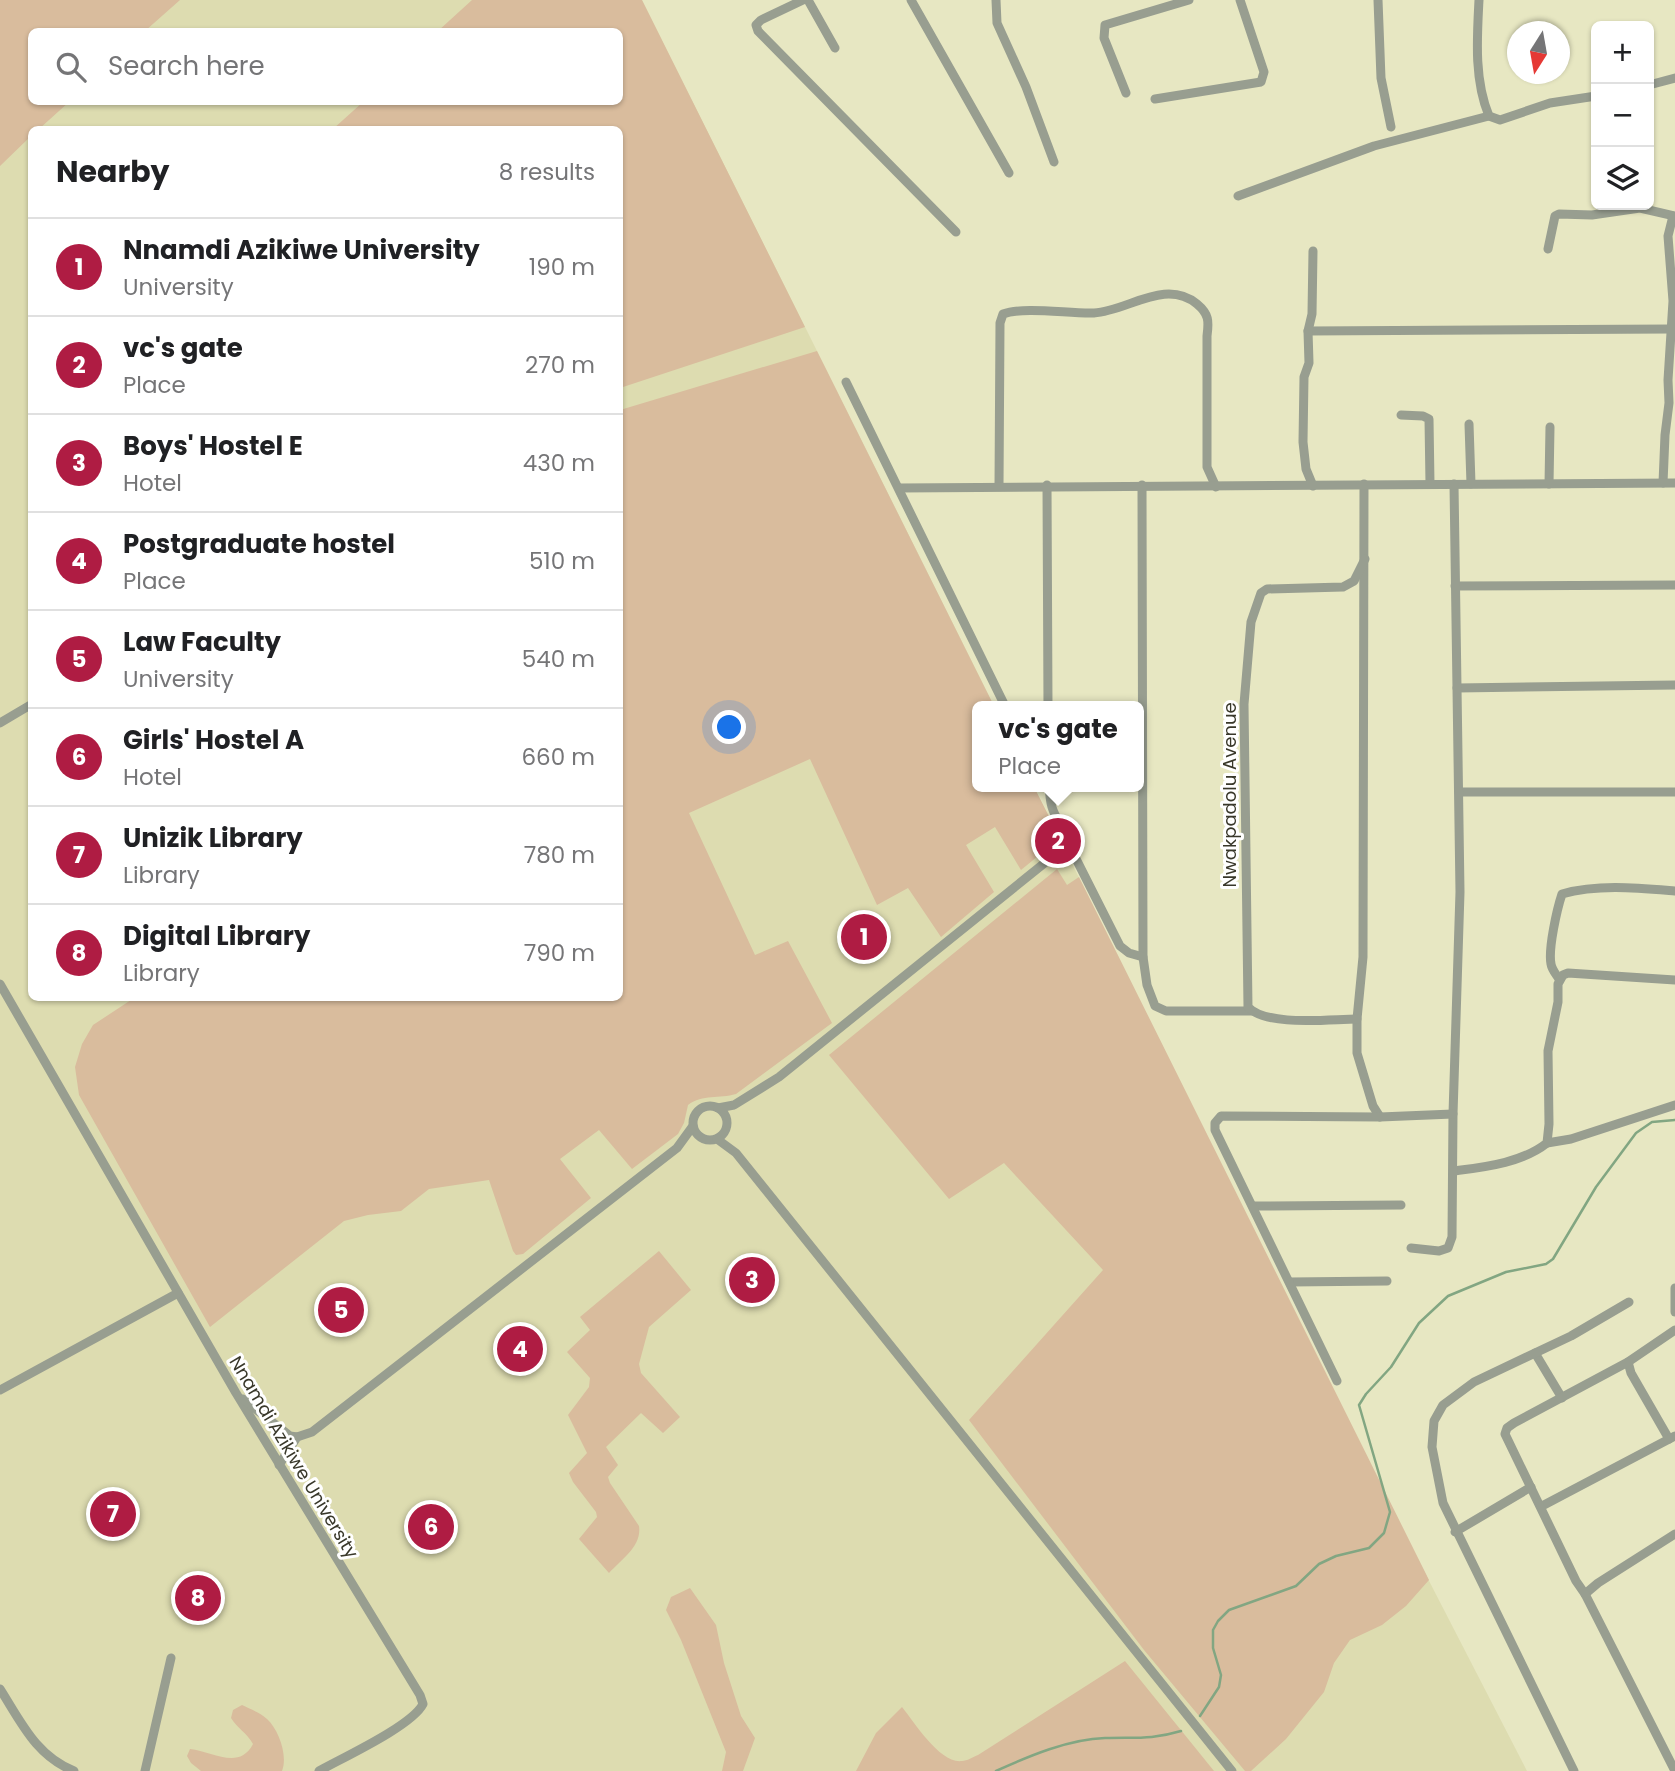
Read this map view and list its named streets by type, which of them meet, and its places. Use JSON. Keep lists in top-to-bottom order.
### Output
{
  "streets": {
    "street": ["Nwakpadolu Avenue", "Nnamdi Azikiwe University"]
  },
  "north": "bottom",
  "page": {
    "map_buttons": ["+", "−"],
    "search": "Search here",
    "heading": ["Nearby", "8 results"],
    "list": [
      {
        "mark": "1",
        "name": "Nnamdi Azikiwe University",
        "note": "University",
        "value": "190 m"
      },
      {
        "mark": "2",
        "name": "vc's gate",
        "note": "Place",
        "value": "270 m"
      },
      {
        "mark": "3",
        "name": "Boys' Hostel E",
        "note": "Hotel",
        "value": "430 m"
      },
      {
        "mark": "4",
        "name": "Postgraduate hostel",
        "note": "Place",
        "value": "510 m"
      },
      {
        "mark": "5",
        "name": "Law Faculty",
        "note": "University",
        "value": "540 m"
      },
      {
        "mark": "6",
        "name": "Girls' Hostel A",
        "note": "Hotel",
        "value": "660 m"
      },
      {
        "mark": "7",
        "name": "Unizik Library",
        "note": "Library",
        "value": "780 m"
      },
      {
        "mark": "8",
        "name": "Digital Library",
        "note": "Library",
        "value": "790 m"
      }
    ],
    "popup": ["vc's gate", "Place"],
    "pins": [
      "2",
      "1",
      "3",
      "5",
      "4",
      "7",
      "6",
      "8"
    ]
  }
}
